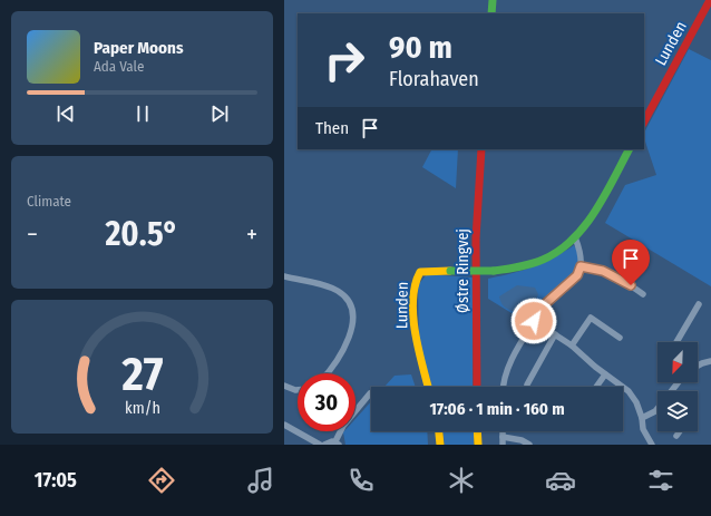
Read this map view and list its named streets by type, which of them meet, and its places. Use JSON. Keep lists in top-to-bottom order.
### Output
{
  "streets": {
    "street": ["Lunden", "Østre Ringvej"]
  },
  "north": "bottom left",
  "page": {
    "turn": ["90 m", "Florahaven"],
    "song": ["Paper Moons", "Ada Vale"],
    "then": "Then",
    "tile": "Climate",
    "heat": ["−", "20.5°", "+"],
    "limit": "30",
    "trip": "17:06 · 1 min · 160 m",
    "tabs": "17:05",
    "gauge": ["27", "km/h"]
  }
}
